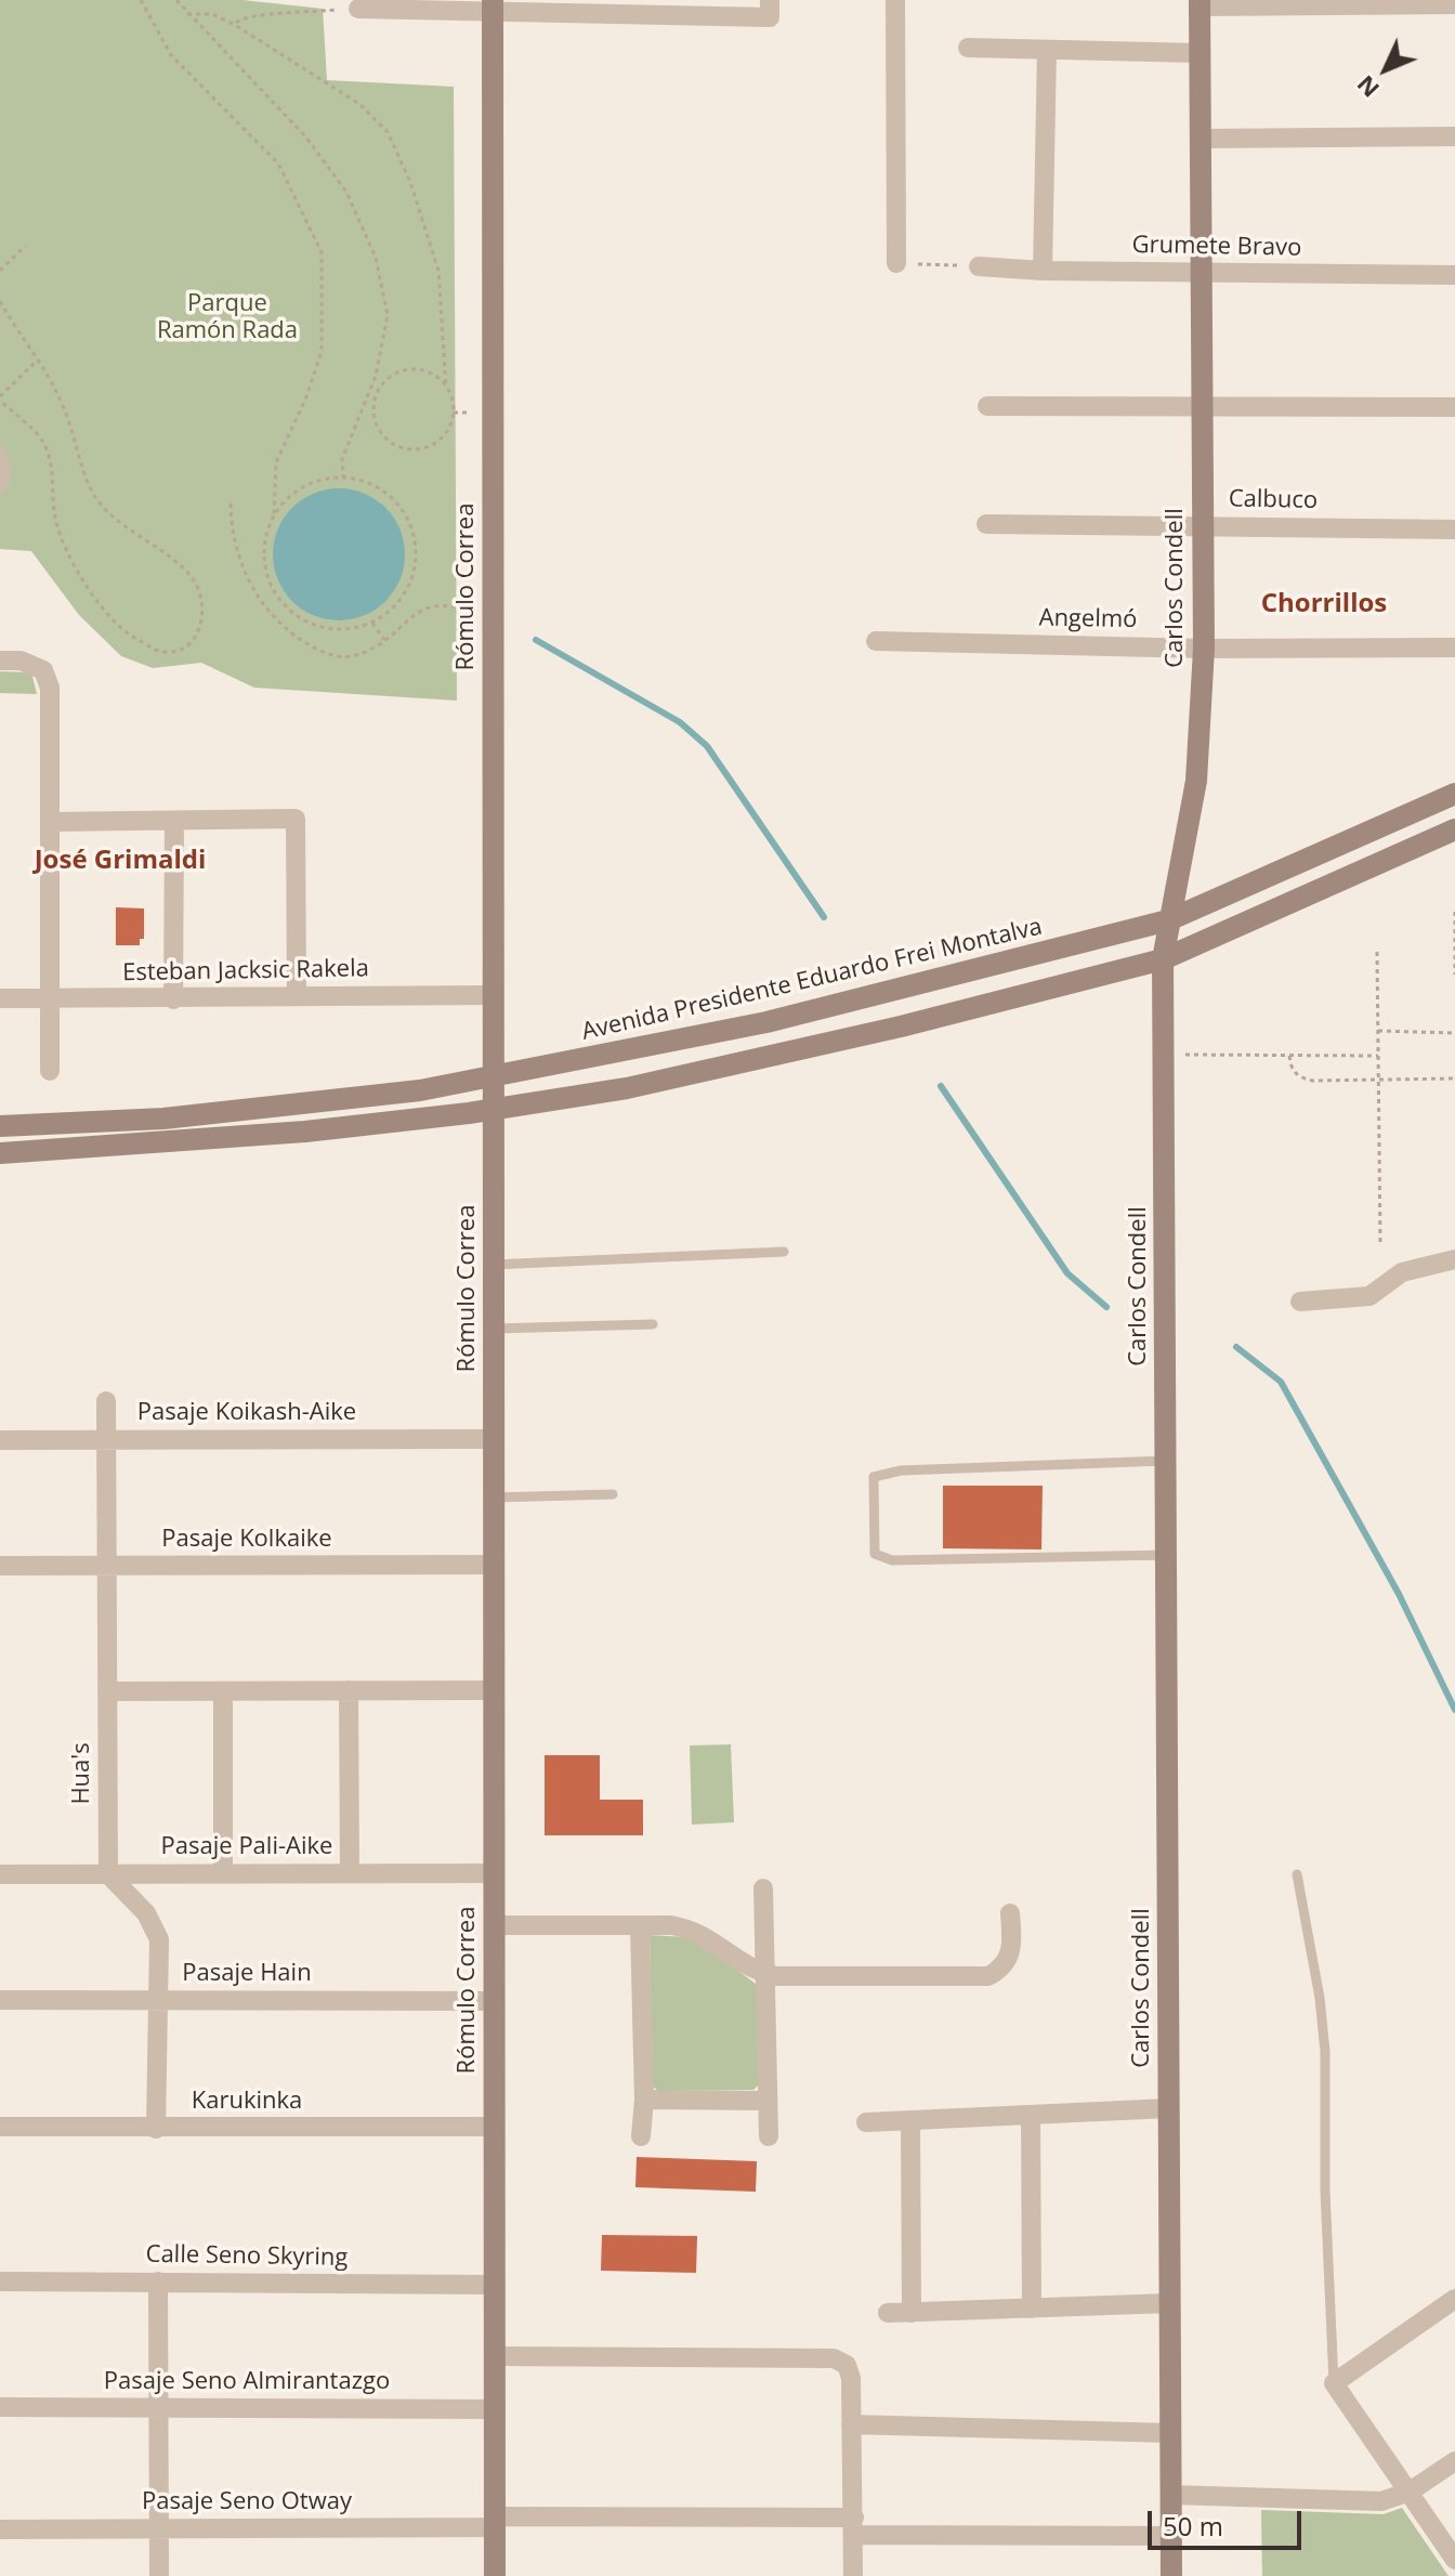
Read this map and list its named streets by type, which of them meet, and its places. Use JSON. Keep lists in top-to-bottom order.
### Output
{
  "streets": {
    "street": [
      "Grumete Bravo",
      "Calbuco",
      "Rómulo Correa",
      "Carlos Condell",
      "Angelmó",
      "Esteban Jacksic Rakela",
      "Avenida Presidente Eduardo Frei Montalva",
      "Pasaje Koikash-Aike",
      "Pasaje Kolkaike",
      "Hua's",
      "Pasaje Pali-Aike",
      "Pasaje Hain",
      "Karukinka",
      "Calle Seno Skyring",
      "Pasaje Seno Almirantazgo",
      "Pasaje Seno Otway"
    ]
  },
  "crossings": [
    ["Grumete Bravo", "Carlos Condell"],
    ["Calbuco", "Carlos Condell"],
    ["Rómulo Correa", "Esteban Jacksic Rakela"],
    ["Rómulo Correa", "Avenida Presidente Eduardo Frei Montalva"],
    ["Rómulo Correa", "Pasaje Koikash-Aike"],
    ["Rómulo Correa", "Pasaje Kolkaike"],
    ["Rómulo Correa", "Pasaje Pali-Aike"],
    ["Rómulo Correa", "Pasaje Hain"],
    ["Rómulo Correa", "Karukinka"],
    ["Rómulo Correa", "Calle Seno Skyring"],
    ["Rómulo Correa", "Pasaje Seno Almirantazgo"],
    ["Rómulo Correa", "Pasaje Seno Otway"],
    ["Carlos Condell", "Angelmó"],
    ["Carlos Condell", "Avenida Presidente Eduardo Frei Montalva"],
    ["Carlos Condell", "Pasaje Seno Otway"],
    ["Pasaje Koikash-Aike", "Hua's"],
    ["Pasaje Kolkaike", "Hua's"],
    ["Hua's", "Pasaje Pali-Aike"]
  ],
  "districts": ["Chorrillos", "José Grimaldi"],
  "parks": ["Parque Ramón Rada"],
  "scale_bar": "50 m",
  "north": "bottom left"
}
